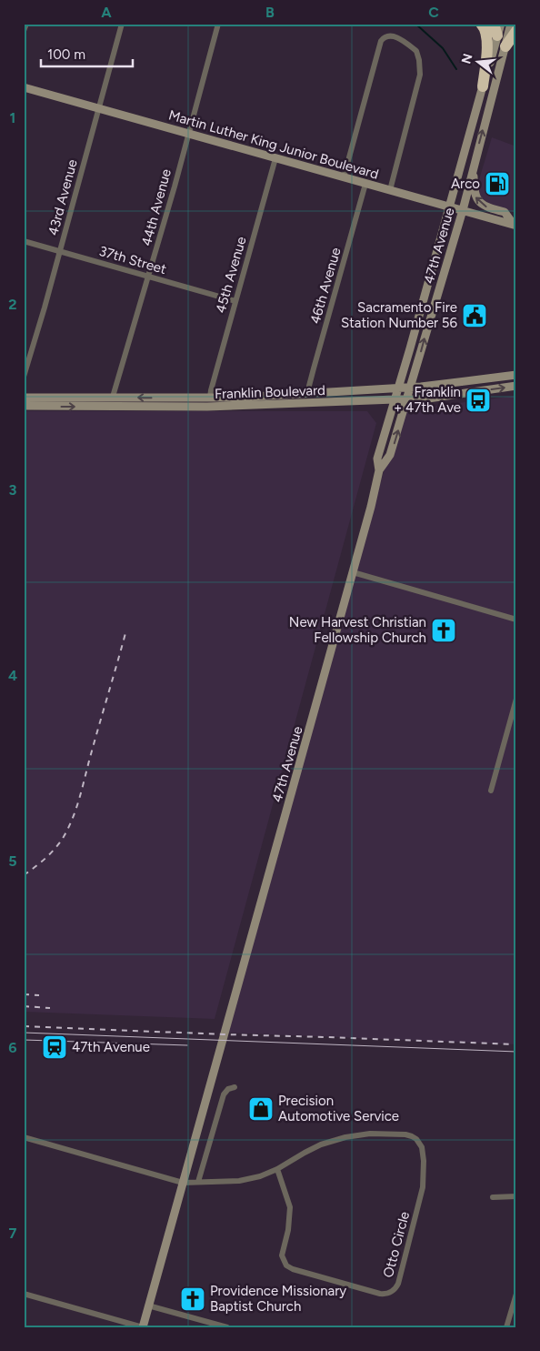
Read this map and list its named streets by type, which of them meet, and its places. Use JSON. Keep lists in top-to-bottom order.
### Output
{
  "streets": {
    "main road": ["Martin Luther King Junior Boulevard", "47th Avenue", "Franklin Boulevard"],
    "street": [
      "43rd Avenue",
      "44th Avenue",
      "37th Street",
      "45th Avenue",
      "46th Avenue",
      "Otto Circle"
    ]
  },
  "crossings": [
    ["Martin Luther King Junior Boulevard", "43rd Avenue"],
    ["Martin Luther King Junior Boulevard", "44th Avenue"],
    ["Martin Luther King Junior Boulevard", "47th Avenue"],
    ["Martin Luther King Junior Boulevard", "45th Avenue"],
    ["Martin Luther King Junior Boulevard", "46th Avenue"],
    ["43rd Avenue", "37th Street"],
    ["44th Avenue", "37th Street"],
    ["44th Avenue", "Franklin Boulevard"],
    ["47th Avenue", "Franklin Boulevard"],
    ["47th Avenue", "Otto Circle"],
    ["37th Street", "45th Avenue"],
    ["45th Avenue", "Franklin Boulevard"],
    ["46th Avenue", "Franklin Boulevard"]
  ],
  "places": {
    "fuel station": ["Arco"],
    "public building": ["Sacramento Fire Station Number 56"],
    "bus stop": ["Franklin + 47th Ave"],
    "church": ["New Harvest Christian Fellowship Church", "Providence Missionary Baptist Church"],
    "station": ["47th Avenue"],
    "shop": ["Precision Automotive Service"]
  },
  "scale_bar": "100 m",
  "north": "left",
  "grid": {
    "columns": ["A", "B", "C"],
    "rows": [
      "1",
      "2",
      "3",
      "4",
      "5",
      "6",
      "7"
    ]
  }
}
